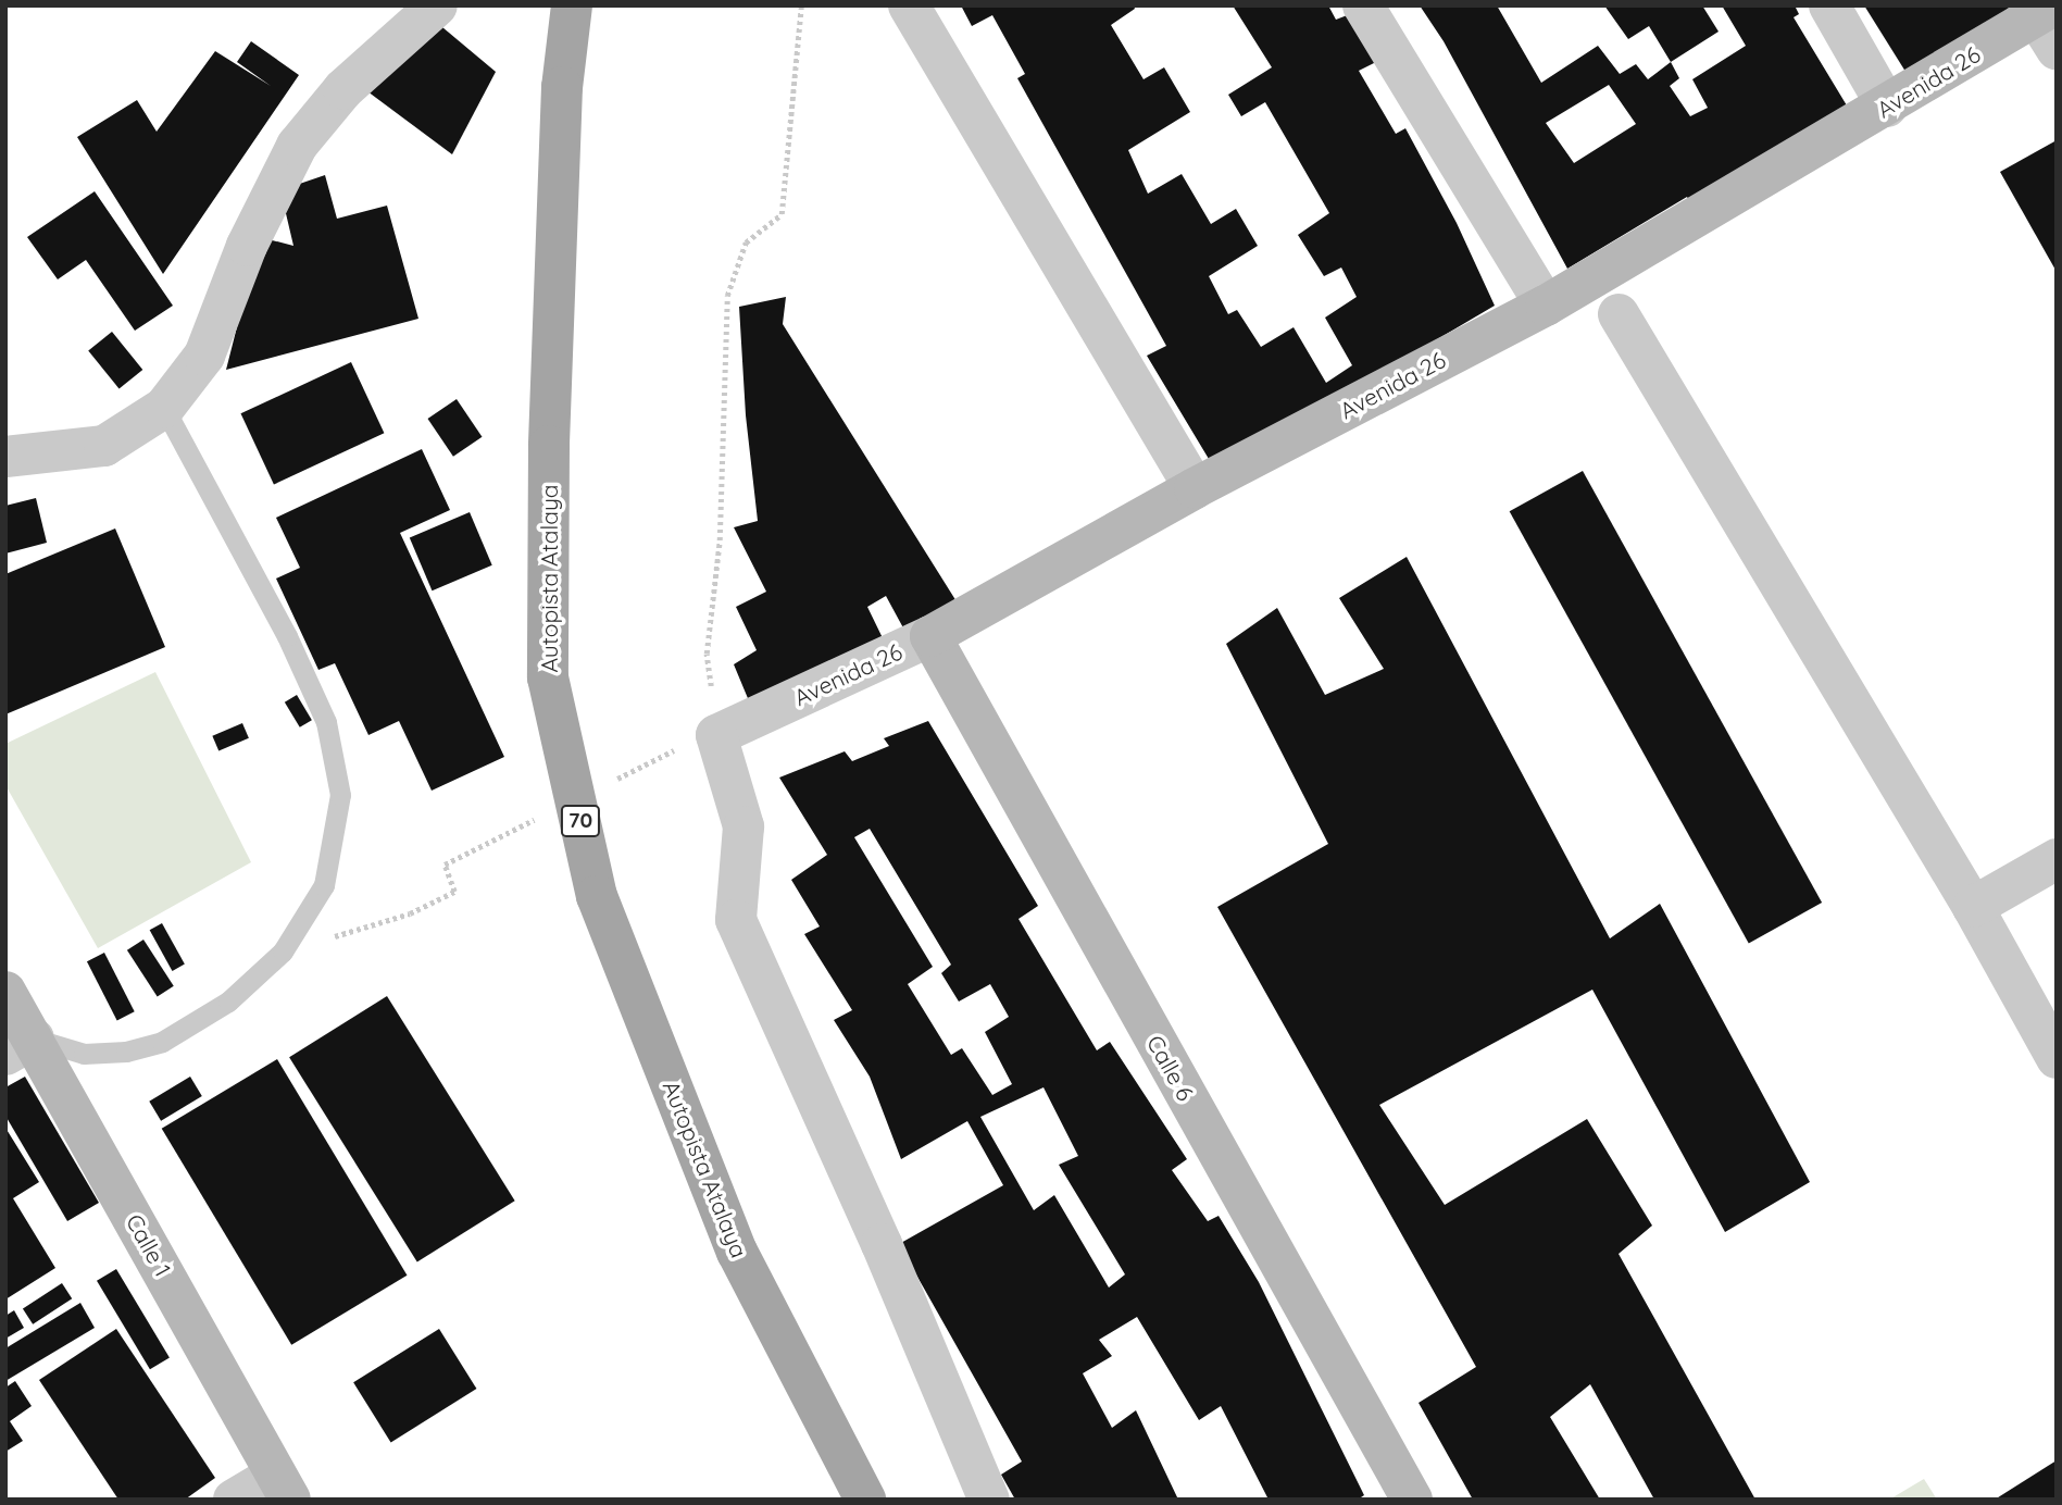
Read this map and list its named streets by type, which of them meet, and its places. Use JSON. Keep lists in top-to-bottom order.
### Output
{
  "streets": {
    "main road": ["Autopista Atalaya", "70"],
    "street": ["Avenida 26", "Calle 6", "Calle 1"]
  },
  "crossings": [
    ["Avenida 26", "Calle 6"]
  ]
}
